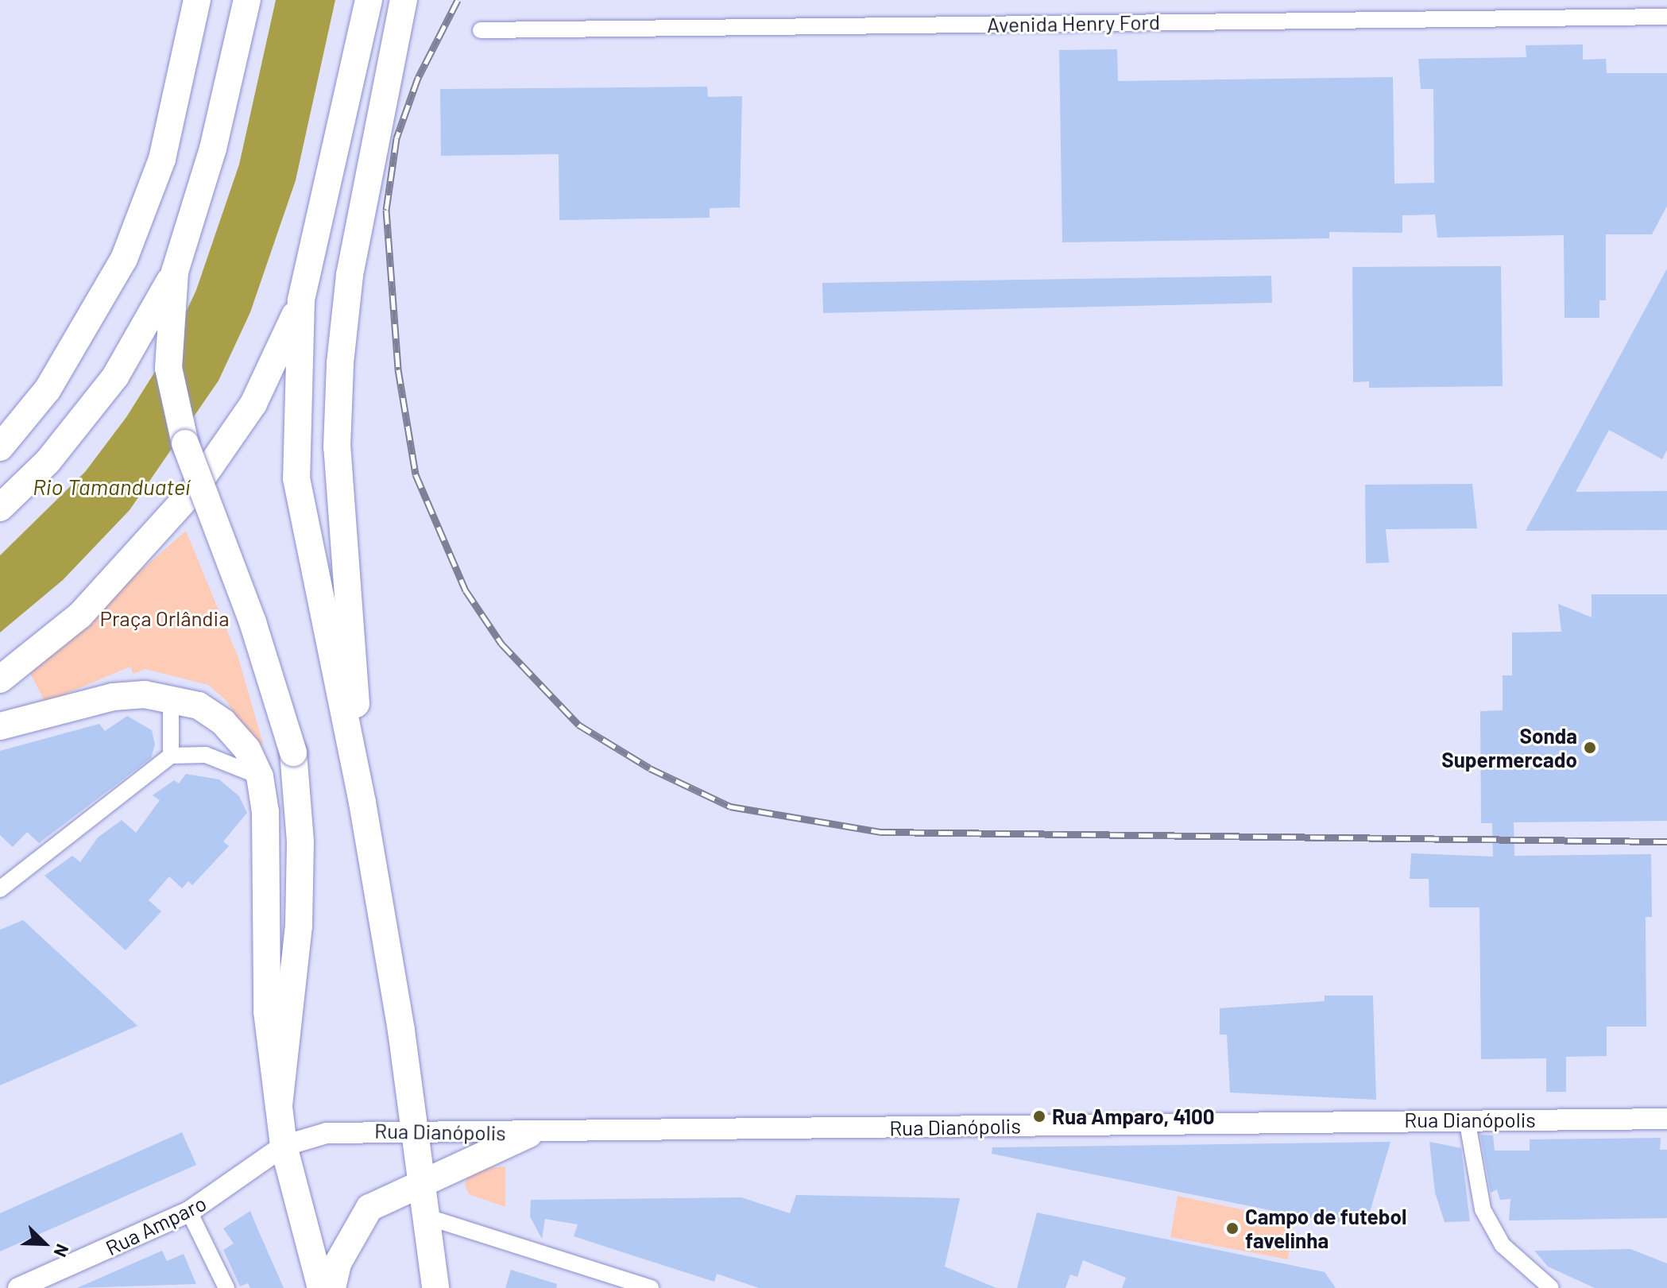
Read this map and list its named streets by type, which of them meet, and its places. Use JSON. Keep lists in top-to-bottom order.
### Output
{
  "streets": {
    "street": ["Avenida Henry Ford", "Rua Dianópolis", "Rua Amparo"]
  },
  "crossings": [
    ["Rua Dianópolis", "Rua Amparo"]
  ],
  "water": ["Rio Tamanduateí"],
  "parks": ["Praça Orlândia"],
  "places": ["Sonda Supermercado", "Rua Amparo, 4100", "Campo de futebol favelinha"],
  "north": "bottom right"
}
